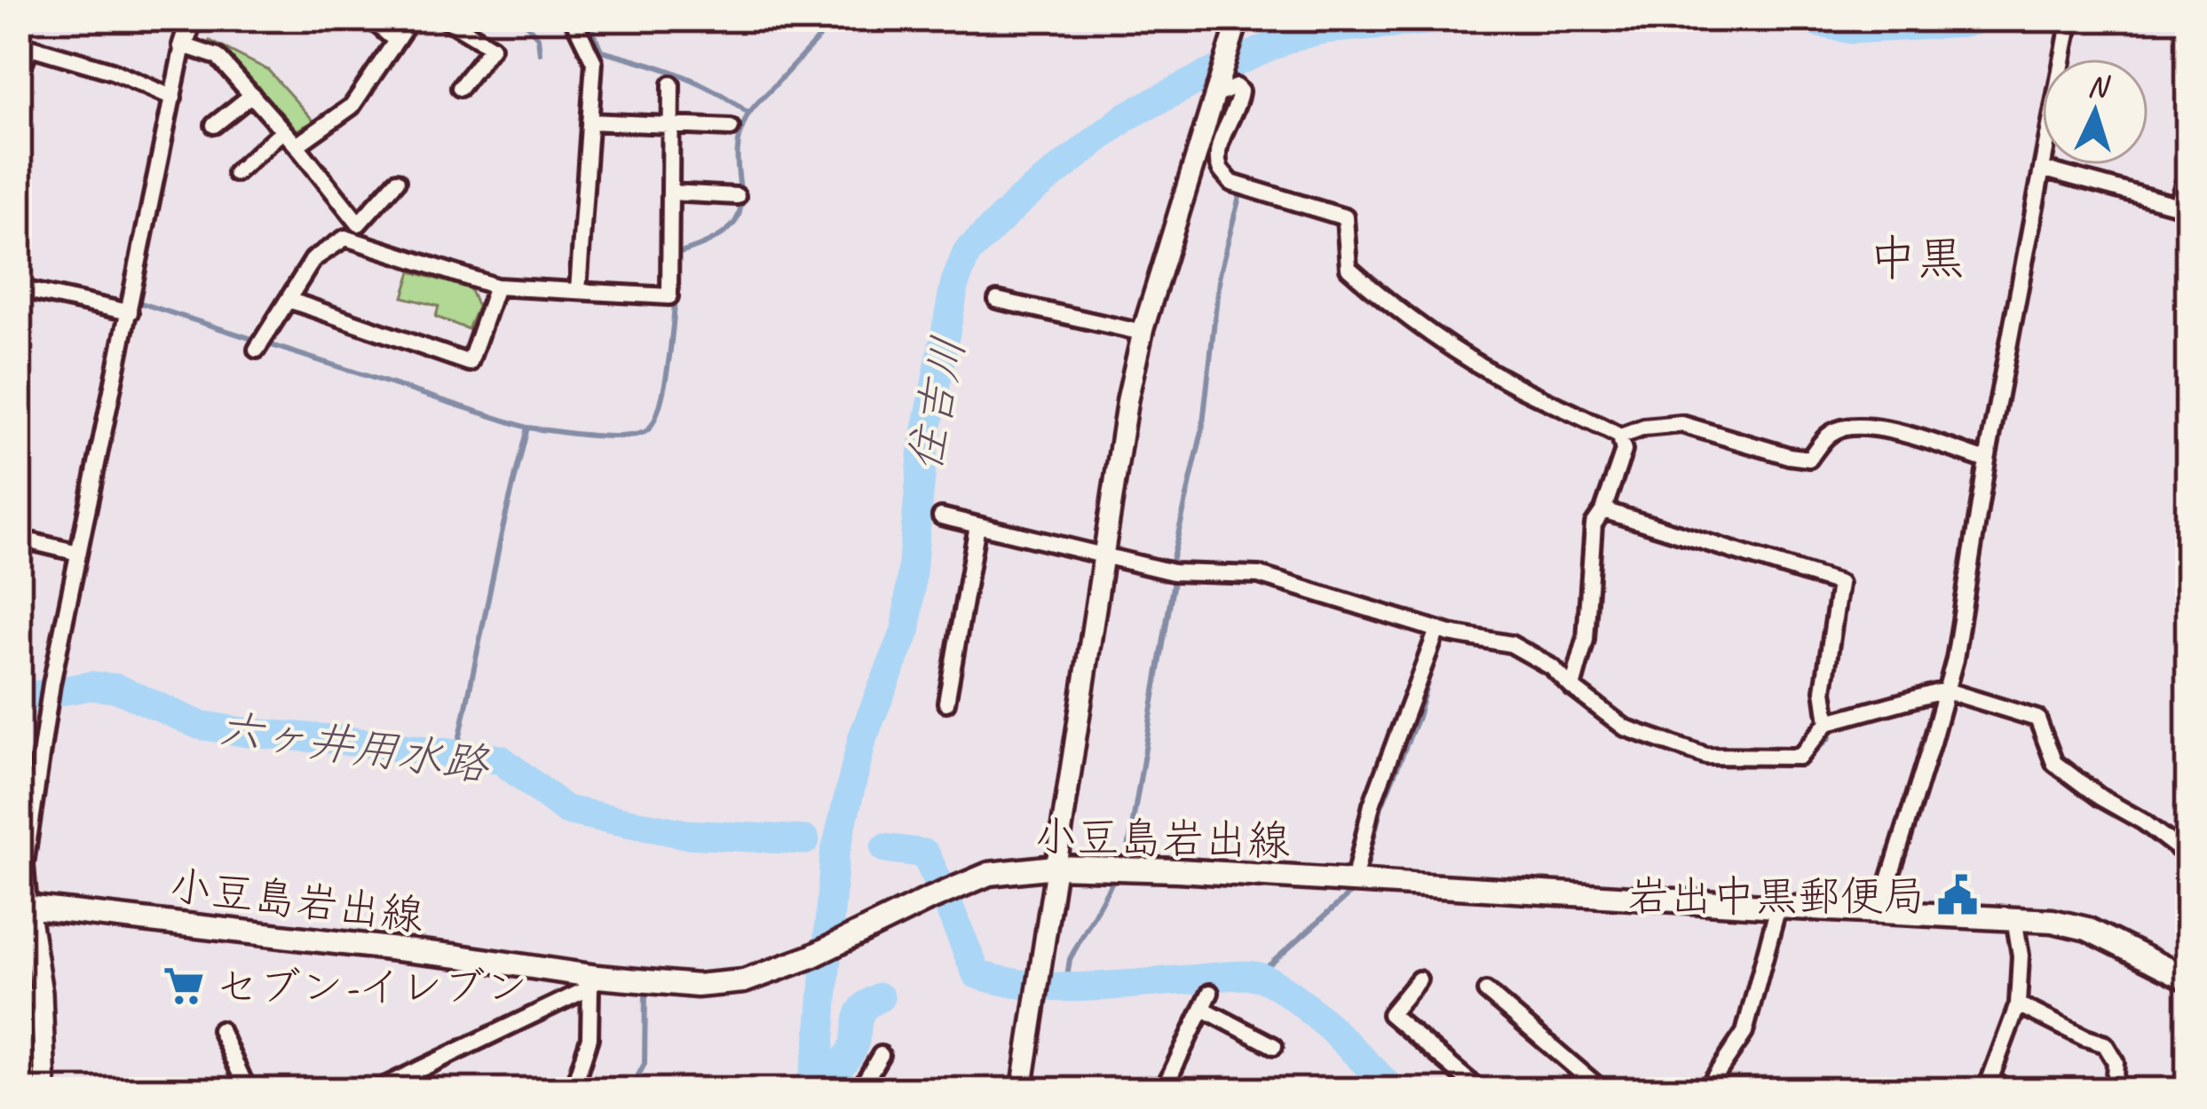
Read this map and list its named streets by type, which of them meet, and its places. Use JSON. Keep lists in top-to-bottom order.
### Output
{
  "streets": {
    "main road": ["小豆島岩出線"]
  },
  "districts": ["中黒"],
  "water": ["住吉川", "六ヶ井用水路"],
  "places": {
    "public building": ["岩出中黒郵便局"],
    "supermarket": ["セブン-イレブン"]
  },
  "north": "top"
}
